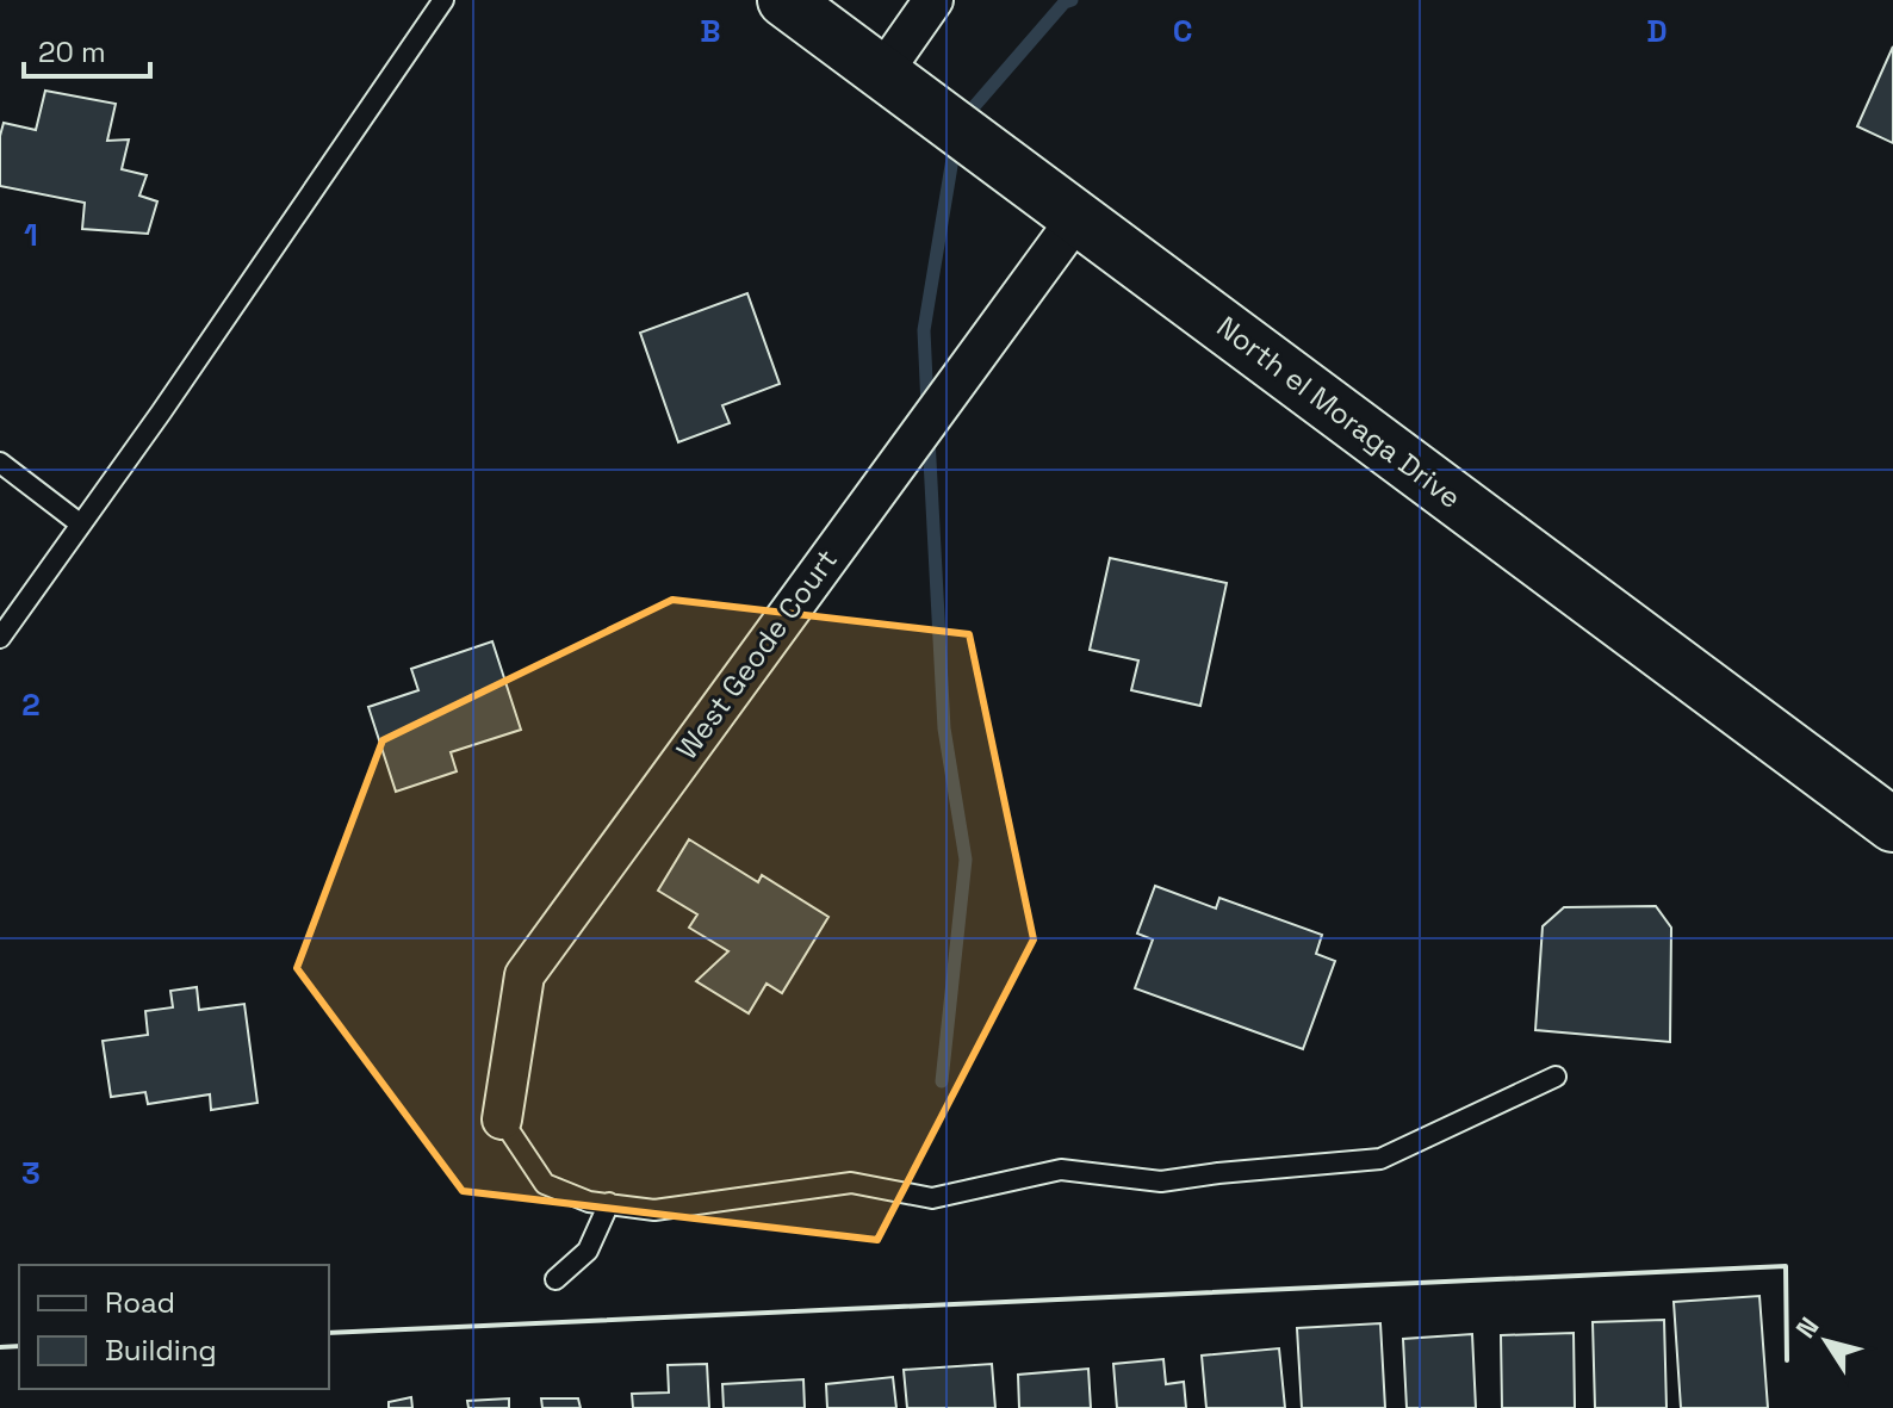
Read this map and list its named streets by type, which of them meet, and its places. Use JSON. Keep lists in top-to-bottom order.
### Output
{
  "streets": {
    "street": ["North el Moraga Drive", "West Geode Court"]
  },
  "crossings": [
    ["North el Moraga Drive", "West Geode Court"]
  ],
  "legend": ["Road", "Building"],
  "scale_bar": "20 m",
  "north": "top left",
  "grid": {
    "columns": ["B", "C", "D"],
    "rows": ["1", "2", "3"]
  }
}
